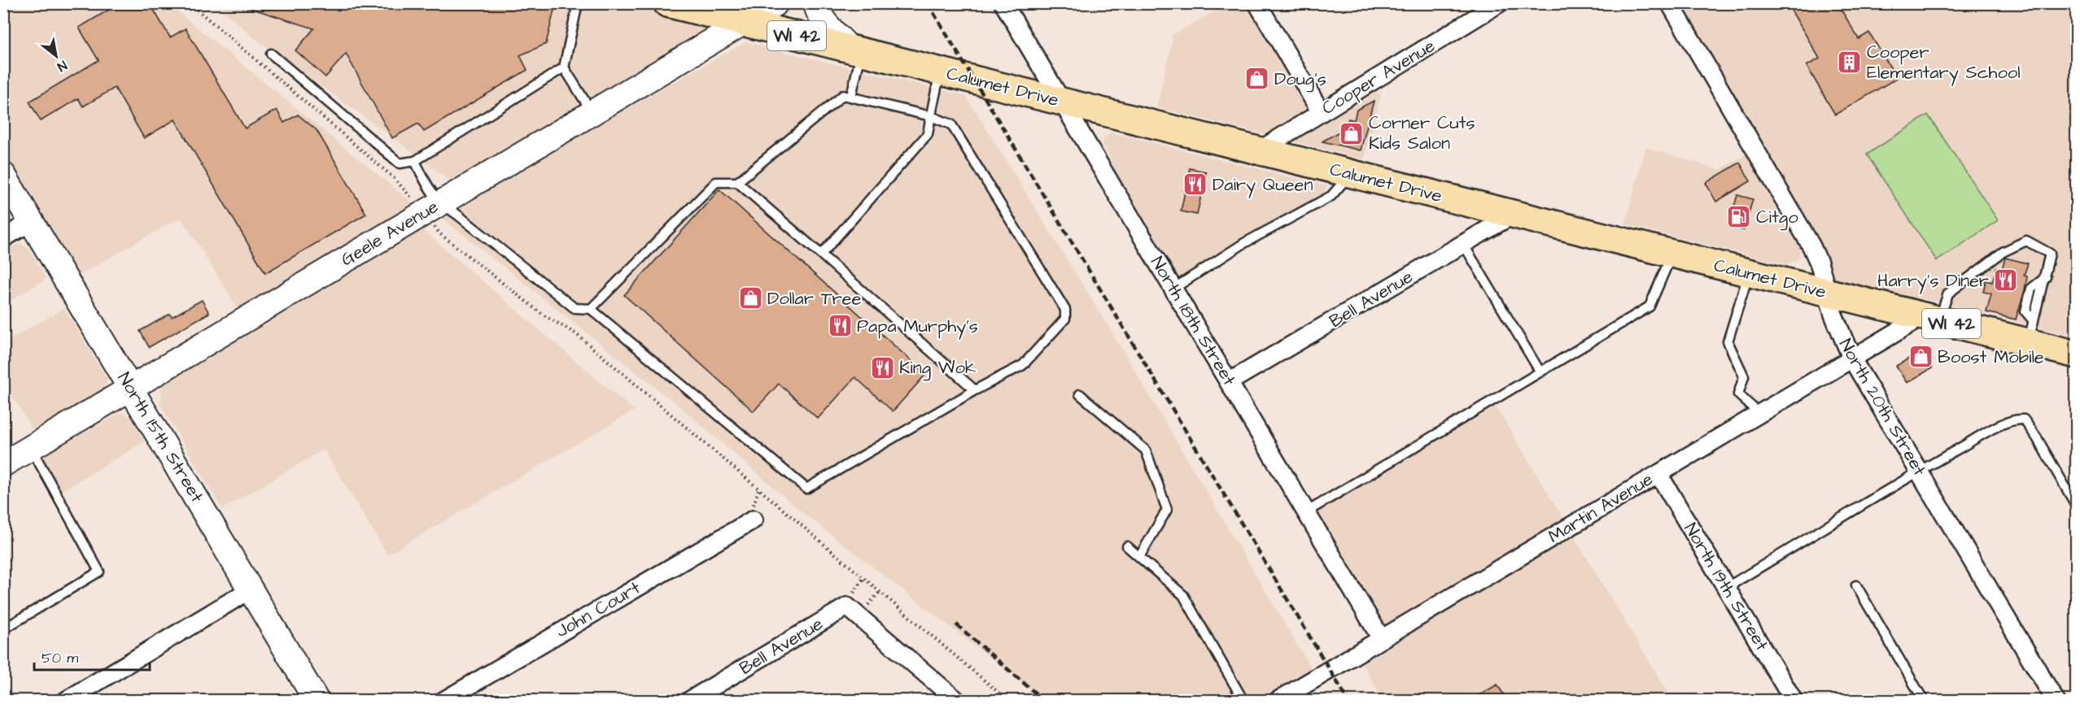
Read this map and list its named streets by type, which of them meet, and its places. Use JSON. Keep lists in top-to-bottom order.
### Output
{
  "streets": {
    "main road": ["WI 42", "Calumet Drive"],
    "street": [
      "Cooper Avenue",
      "Geele Avenue",
      "Bell Avenue",
      "North 18th Street",
      "North 20th Street",
      "North 15th Street",
      "Martin Avenue",
      "North 19th Street",
      "John Court"
    ]
  },
  "crossings": [
    ["Cooper Avenue", "Calumet Drive"],
    ["Calumet Drive", "Geele Avenue"],
    ["Calumet Drive", "Bell Avenue"],
    ["Calumet Drive", "North 18th Street"],
    ["Calumet Drive", "North 20th Street"],
    ["Calumet Drive", "Martin Avenue"],
    ["Geele Avenue", "North 15th Street"],
    ["Bell Avenue", "North 18th Street"],
    ["North 18th Street", "Martin Avenue"],
    ["North 20th Street", "Martin Avenue"],
    ["Martin Avenue", "North 19th Street"]
  ],
  "places": {
    "building": ["Cooper Elementary School"],
    "shop": [
      "Doug's",
      "Corner Cuts Kids Salon",
      "Dollar Tree",
      "Boost Mobile"
    ],
    "restaurant": [
      "Dairy Queen",
      "Harry's Diner",
      "Papa Murphy's",
      "King Wok"
    ],
    "fuel station": ["Citgo"]
  },
  "scale_bar": "50 m",
  "north": "bottom right"
}
